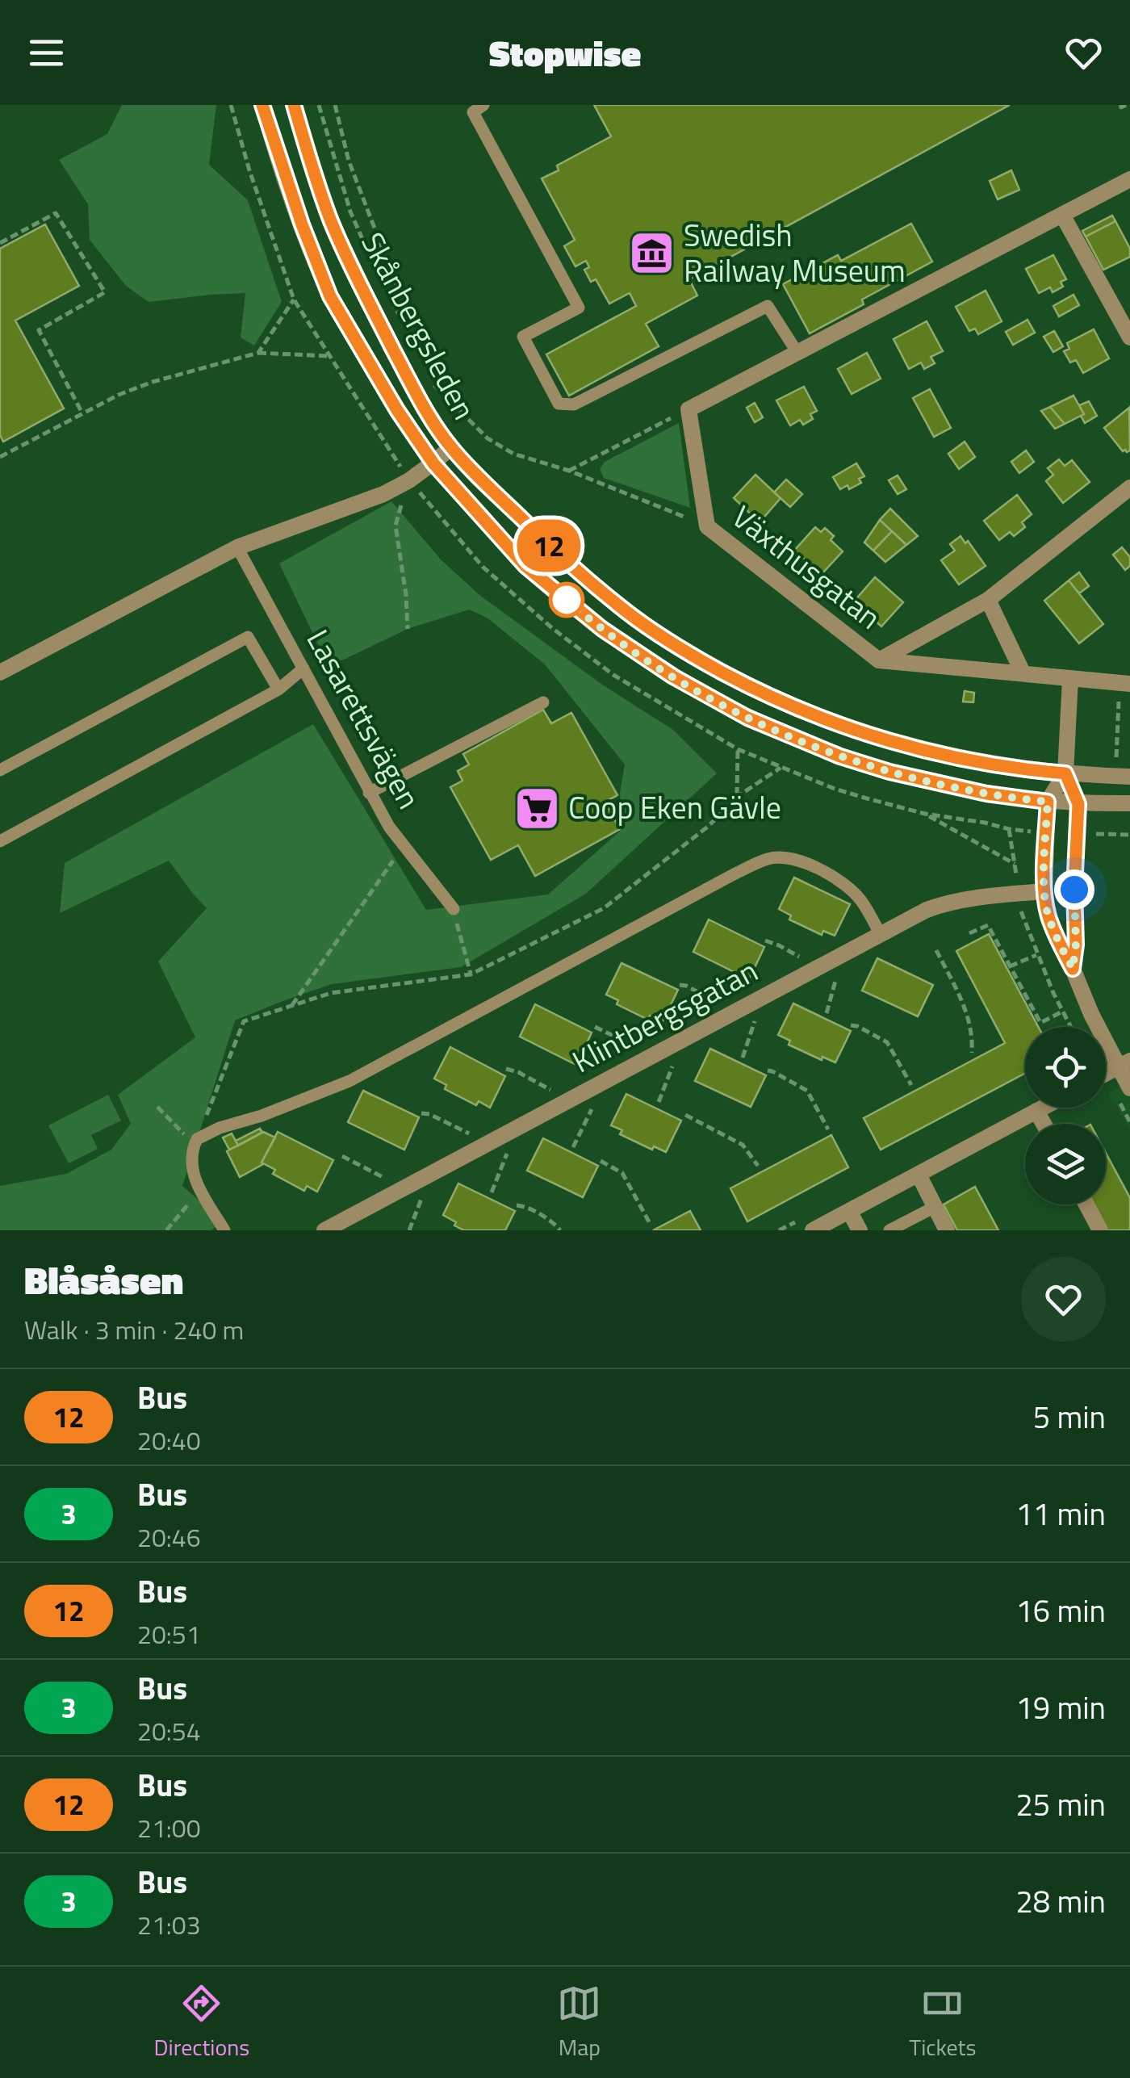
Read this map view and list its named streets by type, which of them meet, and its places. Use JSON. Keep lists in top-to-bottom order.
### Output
{
  "streets": {
    "street": ["Skånbergsleden", "Växthusgatan", "Klintbergsgatan"],
    "lane": ["Lasarettsvägen"]
  },
  "places": {
    "museum": ["Swedish Railway Museum"],
    "supermarket": ["Coop Eken Gävle"]
  },
  "lines": ["bus line 12"],
  "page": {
    "header": "Stopwise",
    "on_map": "12",
    "heading": ["Blåsåsen", "Walk · 3 min · 240 m"],
    "list": [
      {
        "mark": "12",
        "name": "Bus",
        "note": "20:40",
        "value": "5 min"
      },
      {
        "mark": "3",
        "name": "Bus",
        "note": "20:46",
        "value": "11 min"
      },
      {
        "mark": "12",
        "name": "Bus",
        "note": "20:51",
        "value": "16 min"
      },
      {
        "mark": "3",
        "name": "Bus",
        "note": "20:54",
        "value": "19 min"
      },
      {
        "mark": "12",
        "name": "Bus",
        "note": "21:00",
        "value": "25 min"
      },
      {
        "mark": "3",
        "name": "Bus",
        "note": "21:03",
        "value": "28 min"
      }
    ],
    "tabs": ["Directions", "Map", "Tickets"]
  }
}
